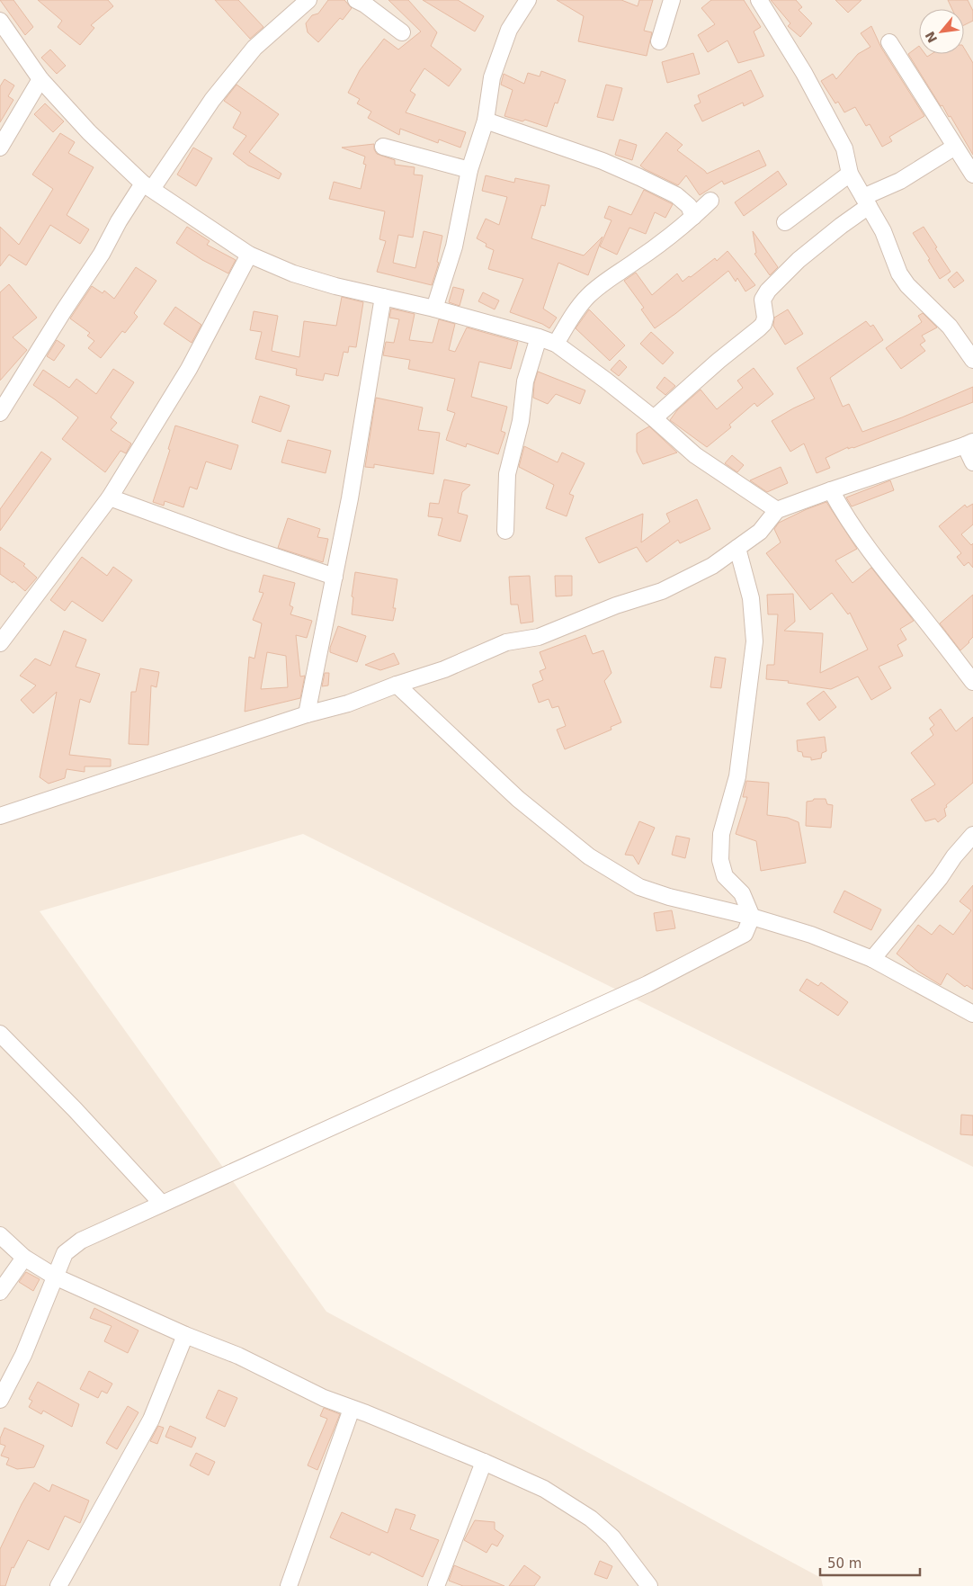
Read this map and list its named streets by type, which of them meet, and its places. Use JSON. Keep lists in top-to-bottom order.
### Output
{
  "scale_bar": "50 m",
  "north": "bottom left"
}
